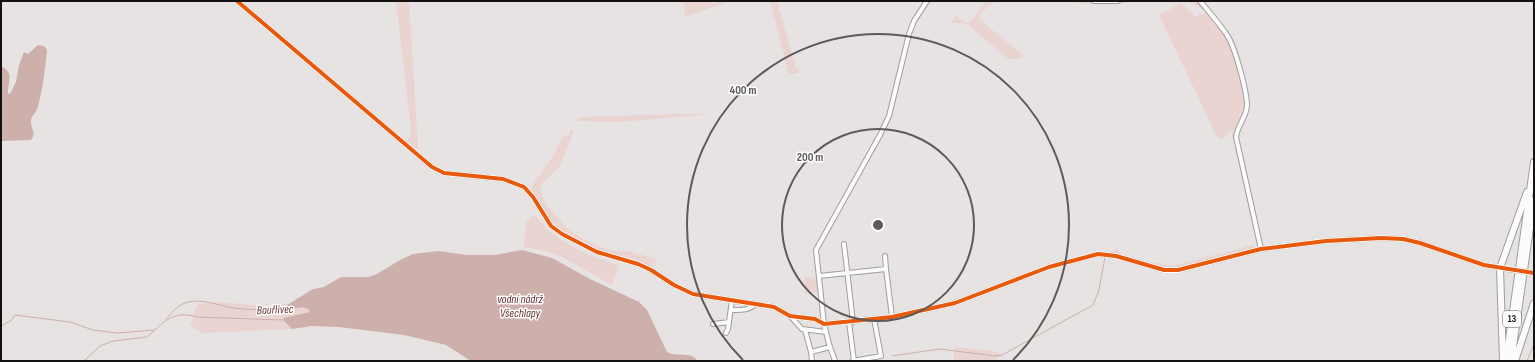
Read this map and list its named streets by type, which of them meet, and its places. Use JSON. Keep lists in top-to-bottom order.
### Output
{
  "streets": {
    "highway": ["13"]
  },
  "water": ["vodní nádrž Všechlapy", "Bouřlivec"],
  "rings": ["400 m", "200 m"]
}
